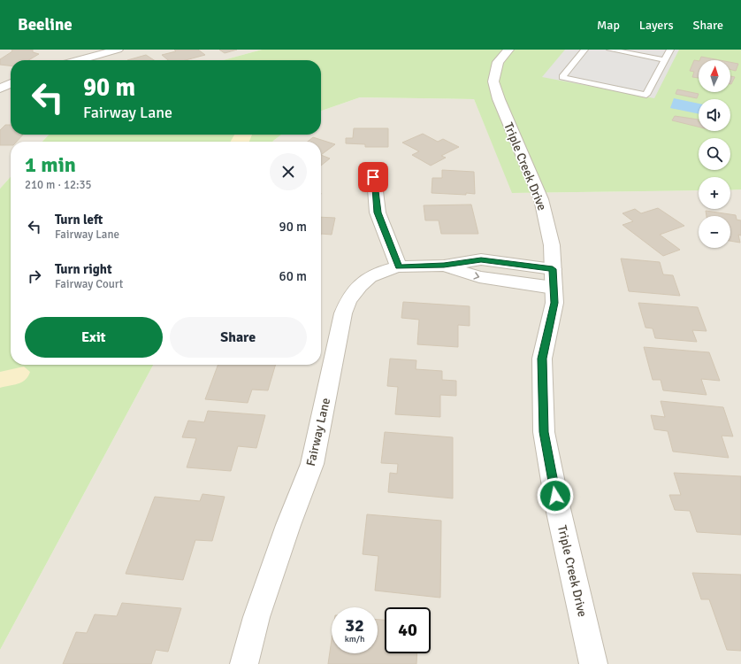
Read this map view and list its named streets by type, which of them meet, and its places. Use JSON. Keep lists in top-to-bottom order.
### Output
{
  "streets": {
    "street": ["Triple Creek Drive", "Fairway Lane"]
  },
  "crossings": [
    ["Triple Creek Drive", "Fairway Lane"]
  ],
  "north": "top",
  "page": {
    "header": "Beeline",
    "nav": ["Map", "Layers", "Share"],
    "map_buttons": ["+", "−"],
    "turn": ["90 m", "Fairway Lane"],
    "heading": ["1 min", "210 m · 12:35"],
    "list": [
      {
        "name": "Turn left",
        "note": "Fairway Lane",
        "value": "90 m"
      },
      {
        "name": "Turn right",
        "note": "Fairway Court",
        "value": "60 m"
      }
    ],
    "buttons": ["Exit", "Share"],
    "speed": "32 km/h",
    "limit": "40"
  }
}
